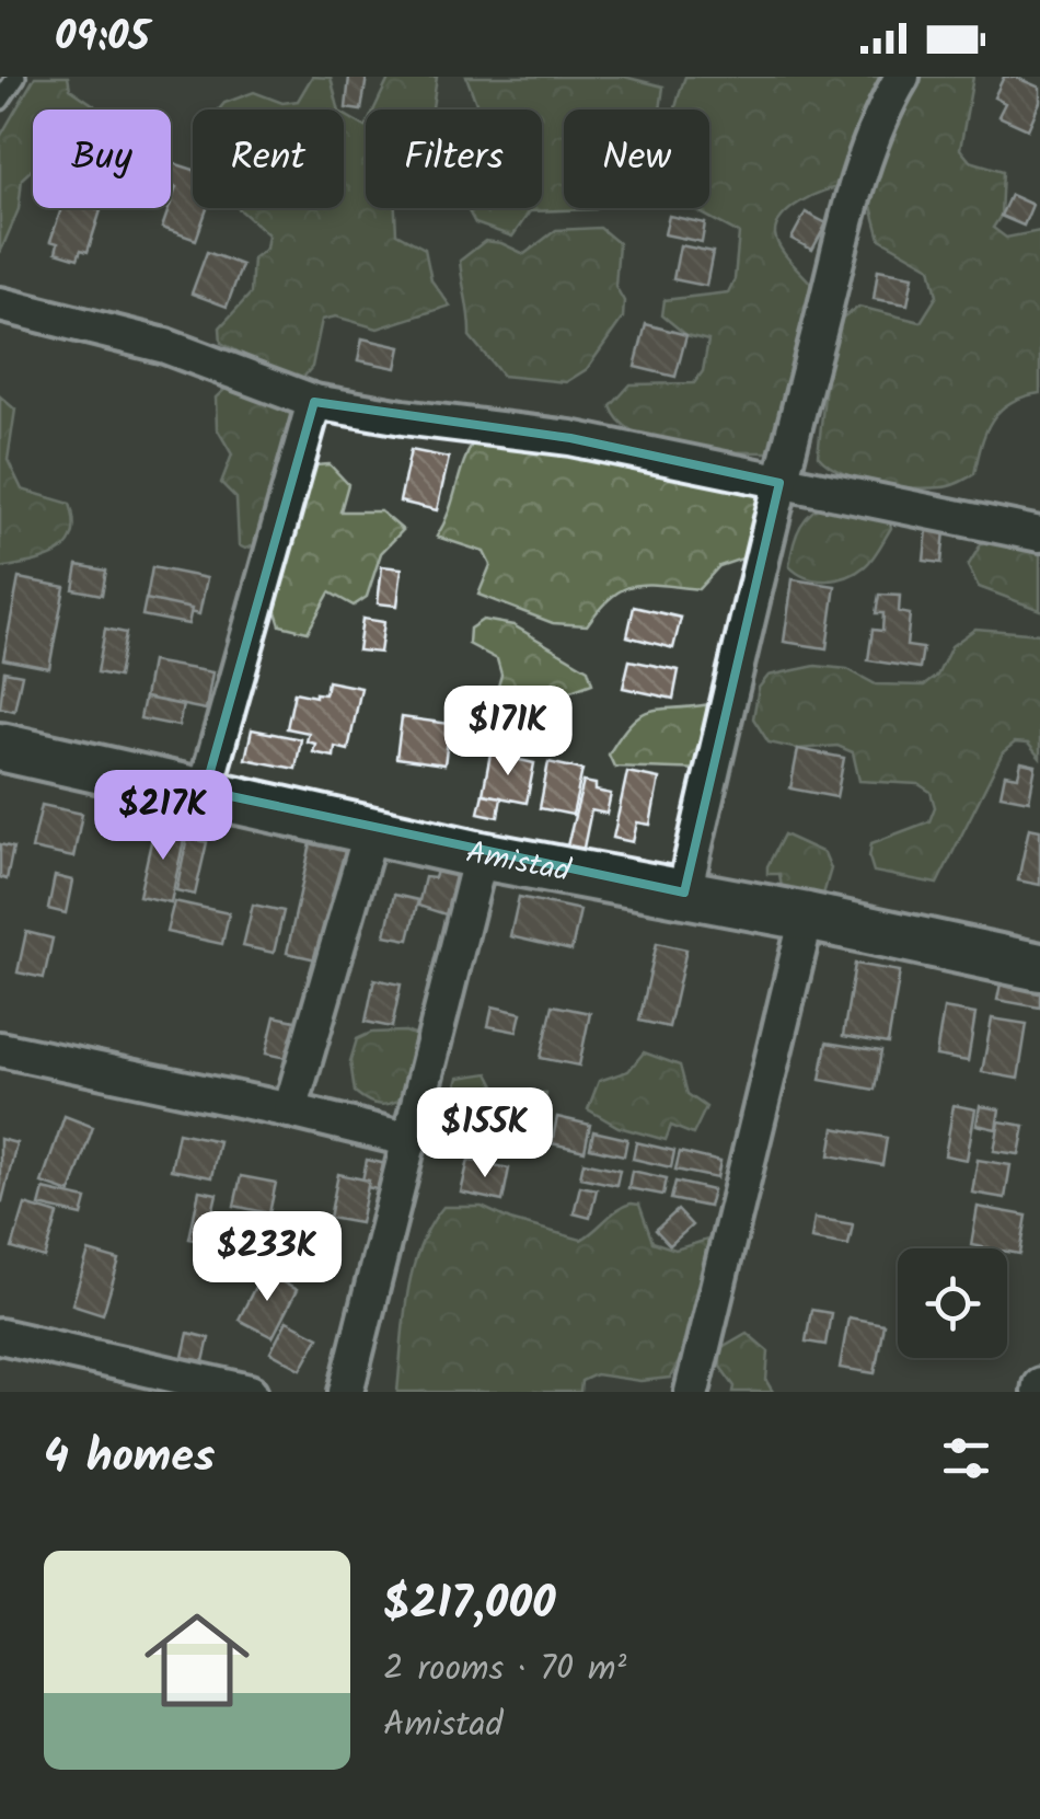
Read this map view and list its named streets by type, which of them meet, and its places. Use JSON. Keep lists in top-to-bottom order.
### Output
{
  "streets": {
    "street": ["Amistad"]
  },
  "page": {
    "status": "09:05",
    "chip": [
      "Buy",
      "Rent",
      "Filters",
      "New"
    ],
    "price": [
      "$171K",
      "$217K",
      "$155K",
      "$233K"
    ],
    "heading": "4 homes",
    "list": [
      {
        "name": "$217,000",
        "note": "2 rooms · 70 m² · Amistad"
      }
    ]
  }
}
